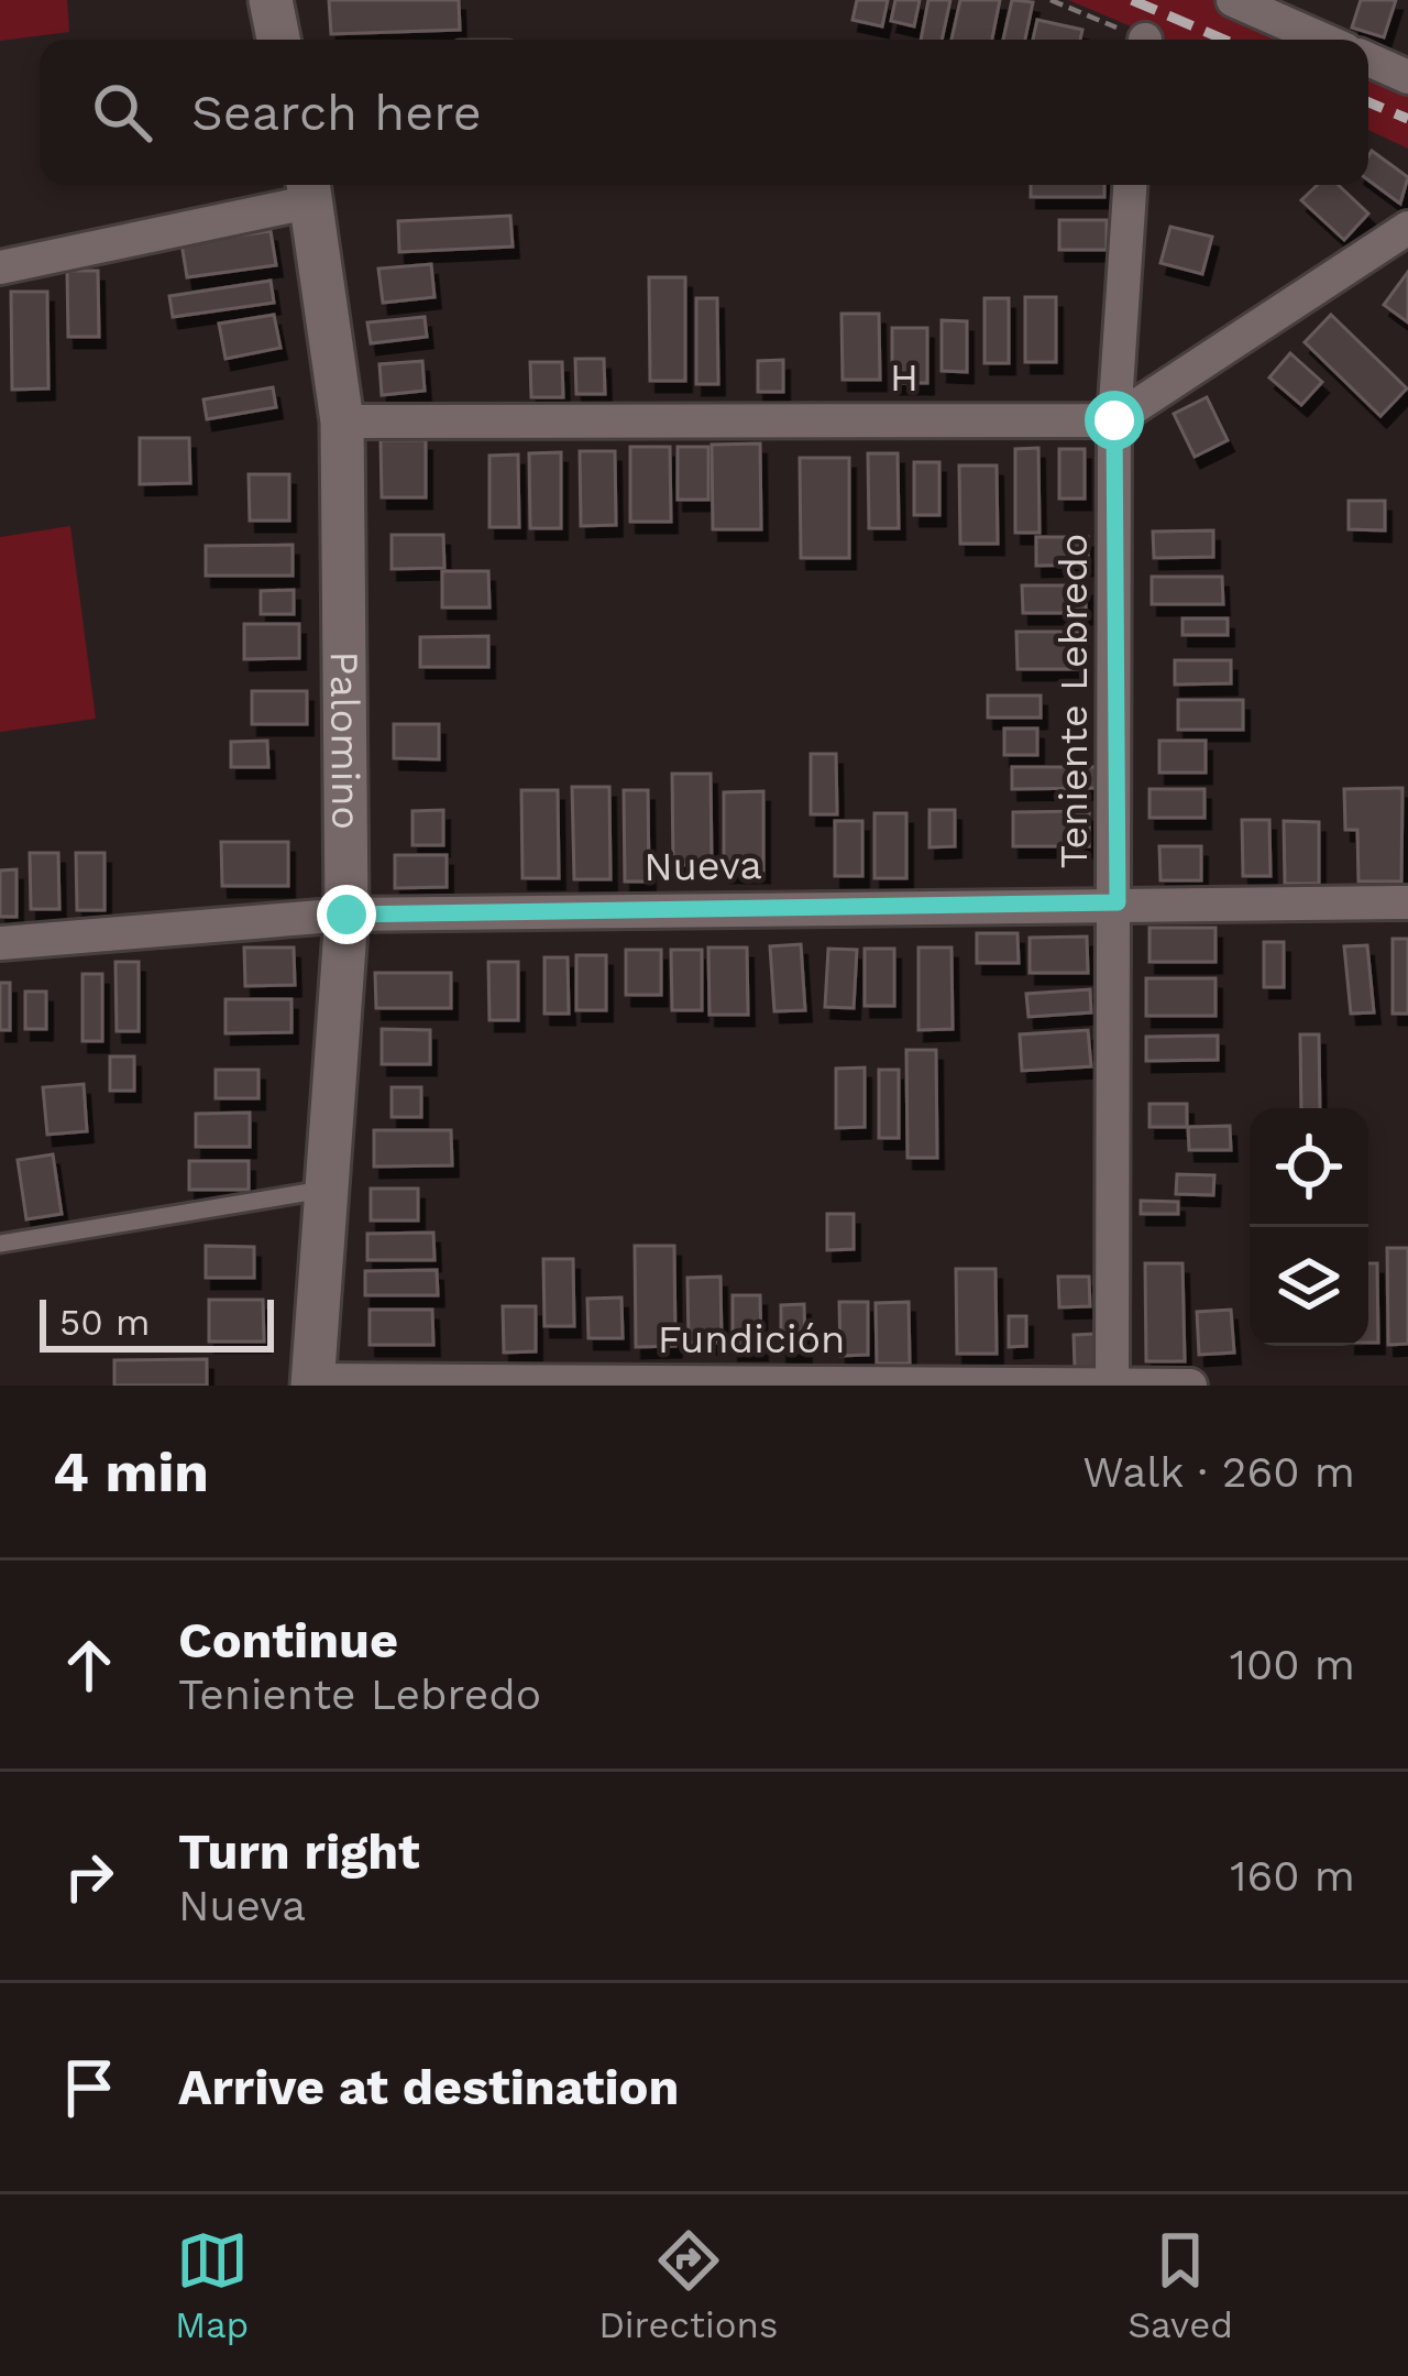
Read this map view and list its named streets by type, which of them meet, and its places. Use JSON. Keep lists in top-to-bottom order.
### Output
{
  "streets": {
    "street": [
      "H",
      "Teniente Lebredo",
      "Palomino",
      "Nueva",
      "Fundición"
    ]
  },
  "crossings": [
    ["H", "Teniente Lebredo"],
    ["H", "Palomino"],
    ["Teniente Lebredo", "Nueva"],
    ["Teniente Lebredo", "Fundición"],
    ["Palomino", "Nueva"],
    ["Palomino", "Fundición"]
  ],
  "scale_bar": "50 m",
  "page": {
    "search": "Search here",
    "scale": "50 m",
    "heading": ["4 min", "Walk · 260 m"],
    "list": [
      ["Continue", "Teniente Lebredo", "100 m"],
      ["Turn right", "Nueva", "160 m"],
      "Arrive at destination"
    ],
    "nav": ["Map", "Directions", "Saved"]
  }
}
